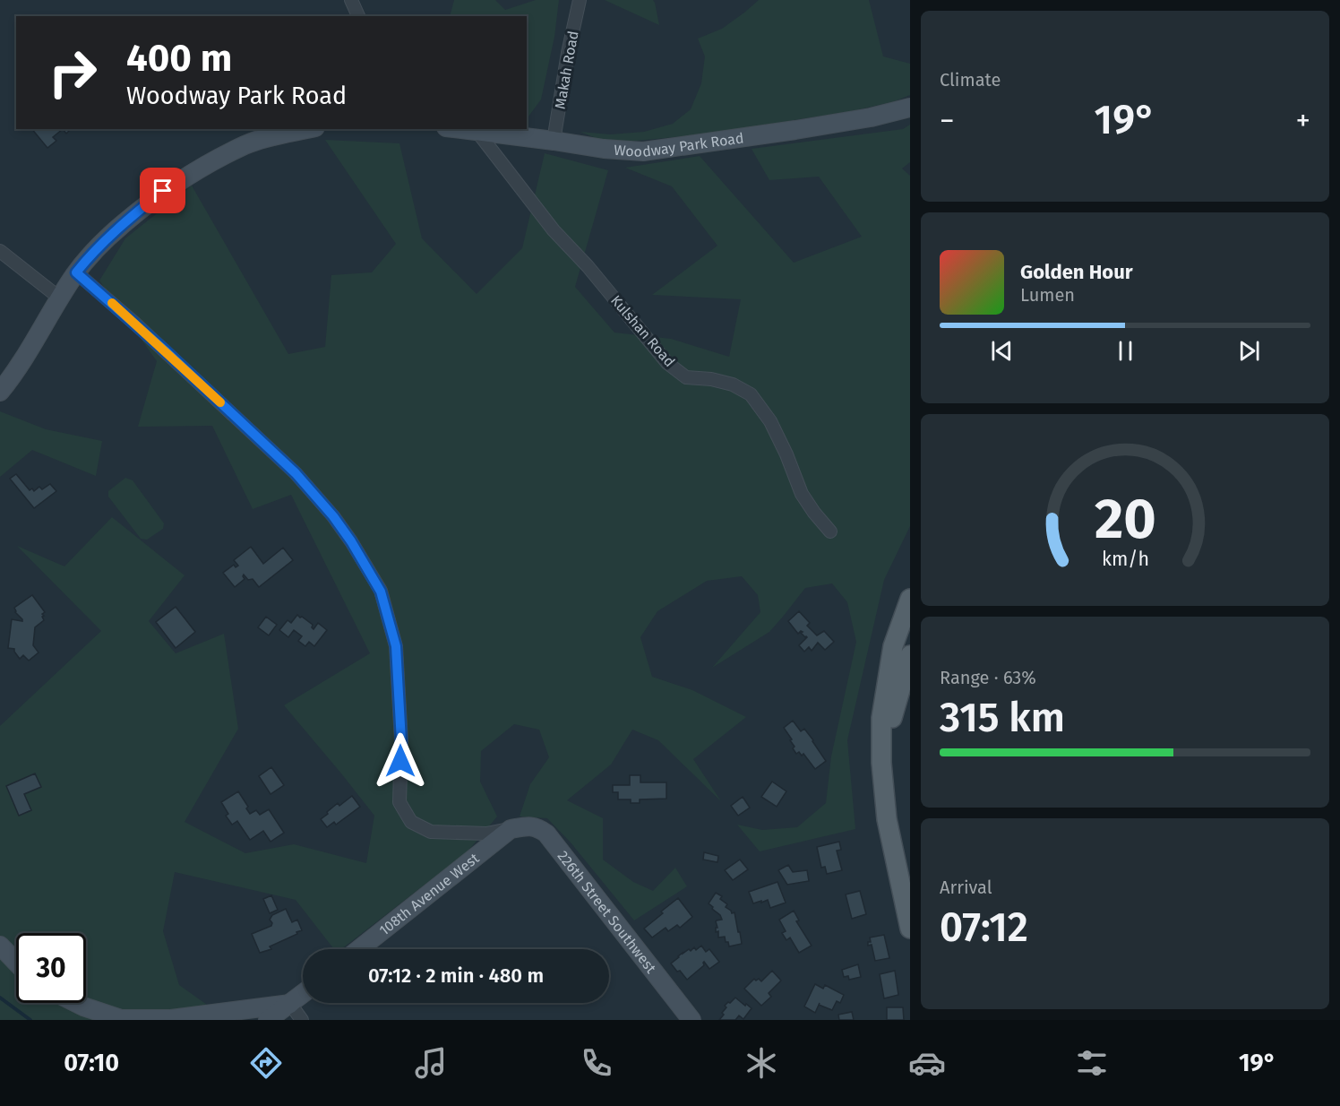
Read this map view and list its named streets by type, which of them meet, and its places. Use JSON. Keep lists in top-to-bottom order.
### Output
{
  "streets": {
    "street": [
      "Makah Road",
      "Woodway Park Road",
      "Kulshan Road",
      "108th Avenue West",
      "226th Street Southwest"
    ]
  },
  "crossings": [
    ["Makah Road", "Woodway Park Road"],
    ["Woodway Park Road", "Kulshan Road"],
    ["108th Avenue West", "226th Street Southwest"]
  ],
  "page": {
    "tile": [
      "Climate",
      ["Range · 63%", "315 km"],
      ["Arrival", "07:12"]
    ],
    "turn": ["400 m", "Woodway Park Road"],
    "heat": ["−", "19°", "+"],
    "song": ["Golden Hour", "Lumen"],
    "limit": "30",
    "trip": "07:12 · 2 min · 480 m",
    "tabs": ["07:10", "19°"],
    "gauge": ["20", "km/h"]
  }
}
